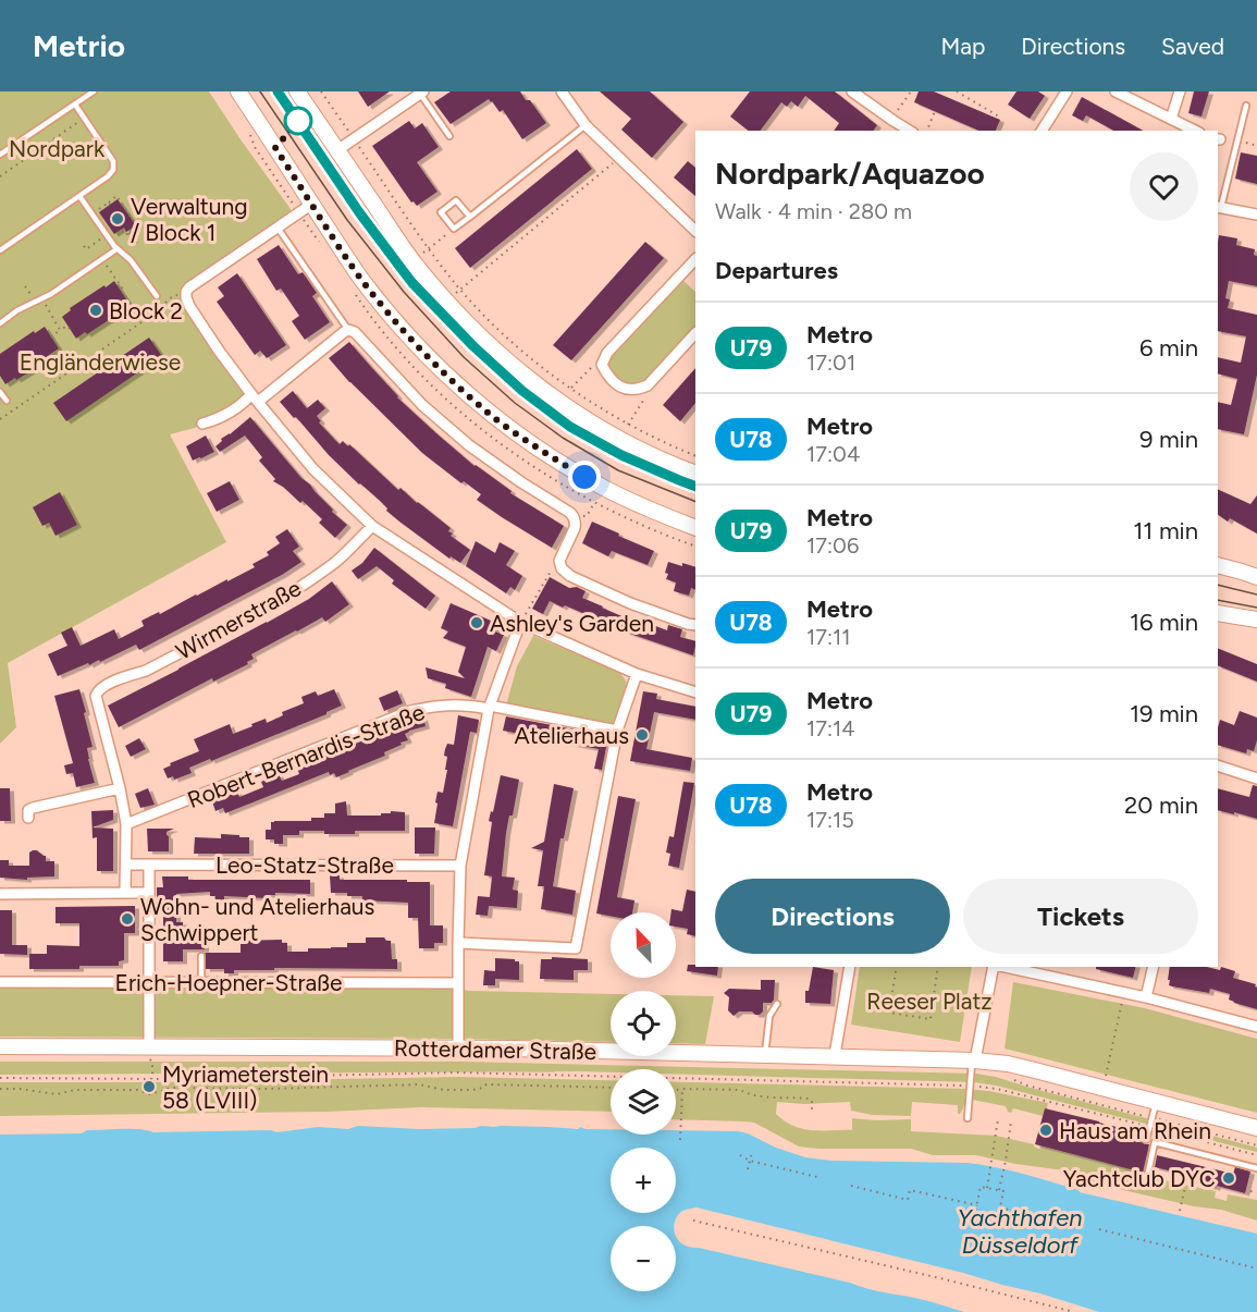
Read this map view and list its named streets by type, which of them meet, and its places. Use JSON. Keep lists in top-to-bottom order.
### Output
{
  "streets": {
    "street": [
      "Wirmerstraße",
      "Robert-Bernardis-Straße",
      "Leo-Statz-Straße",
      "Erich-Hoepner-Straße",
      "Rotterdamer Straße"
    ]
  },
  "water": ["Yachthafen Düsseldorf"],
  "parks": ["Nordpark", "Engländerwiese", "Reeser Platz"],
  "places": [
    "Verwaltung / Block 1",
    "Block 2",
    "Ashley's Garden",
    "Atelierhaus",
    "Wohn- und Atelierhaus Schwippert",
    "Myriameterstein 58 (LVIII)",
    "Haus am Rhein",
    "Yachtclub DYC"
  ],
  "lines": ["metro line U79"],
  "north": "top left",
  "page": {
    "header": "Metrio",
    "nav": ["Map", "Directions", "Saved"],
    "heading": [
      ["Nordpark/Aquazoo", "Walk · 4 min · 280 m"],
      "Departures"
    ],
    "list": [
      {
        "mark": "U79",
        "name": "Metro",
        "note": "17:01",
        "value": "6 min"
      },
      {
        "mark": "U78",
        "name": "Metro",
        "note": "17:04",
        "value": "9 min"
      },
      {
        "mark": "U79",
        "name": "Metro",
        "note": "17:06",
        "value": "11 min"
      },
      {
        "mark": "U78",
        "name": "Metro",
        "note": "17:11",
        "value": "16 min"
      },
      {
        "mark": "U79",
        "name": "Metro",
        "note": "17:14",
        "value": "19 min"
      },
      {
        "mark": "U78",
        "name": "Metro",
        "note": "17:15",
        "value": "20 min"
      }
    ],
    "buttons": ["Directions", "Tickets"],
    "map_buttons": ["+", "−"]
  }
}
